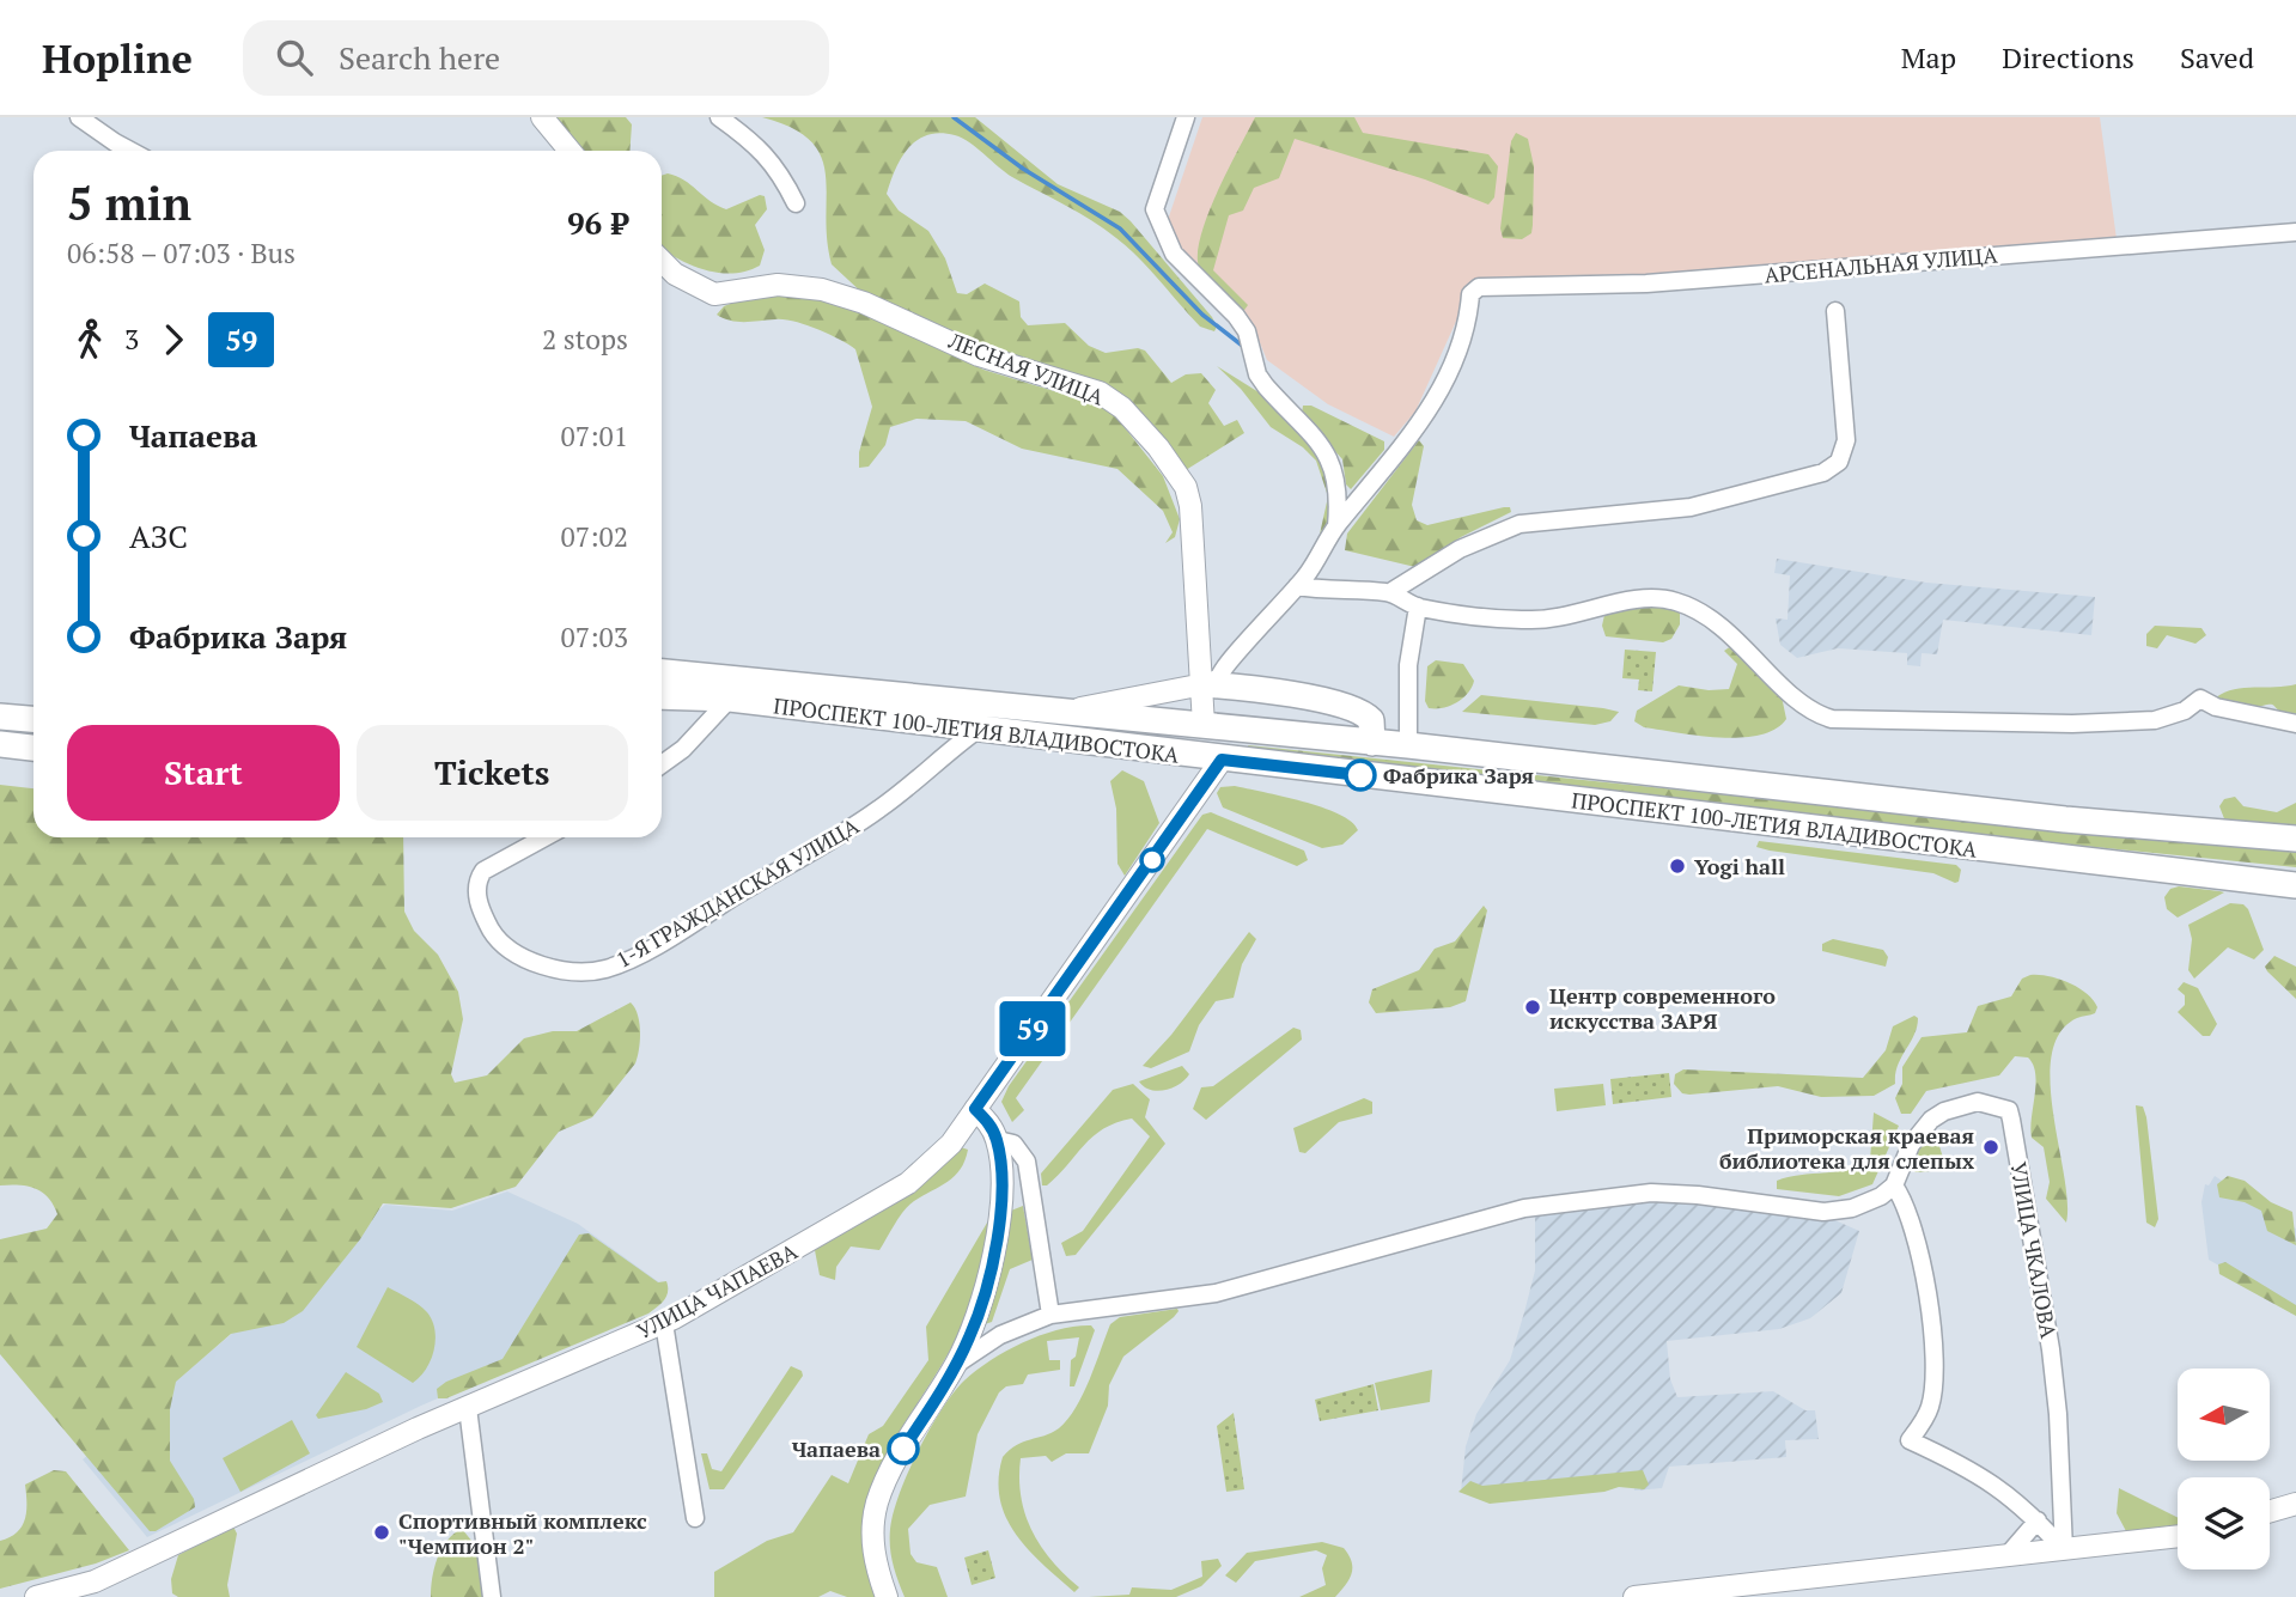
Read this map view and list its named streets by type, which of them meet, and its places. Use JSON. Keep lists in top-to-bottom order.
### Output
{
  "streets": {
    "highway": ["ПРОСПЕКТ 100-ЛЕТИЯ ВЛАДИВОСТОКА"],
    "main road": ["ЛЕСНАЯ УЛИЦА", "УЛИЦА ЧАПАЕВА"],
    "street": ["АРСЕНАЛЬНАЯ УЛИЦА", "1-Я ГРАЖДАНСКАЯ УЛИЦА", "УЛИЦА ЧКАЛОВА"]
  },
  "crossings": [
    ["ЛЕСНАЯ УЛИЦА", "ПРОСПЕКТ 100-ЛЕТИЯ ВЛАДИВОСТОКА"],
    ["ПРОСПЕКТ 100-ЛЕТИЯ ВЛАДИВОСТОКА", "1-Я ГРАЖДАНСКАЯ УЛИЦА"],
    ["ПРОСПЕКТ 100-ЛЕТИЯ ВЛАДИВОСТОКА", "УЛИЦА ЧАПАЕВА"]
  ],
  "places": [
    "Фабрика Заря",
    "Yogi hall",
    "Центр современного искусства ЗАРЯ",
    "Приморская краевая библиотека для слепых",
    "Чапаева",
    "Спортивный комплекс \"Чемпион 2\""
  ],
  "lines": ["bus line 59"],
  "north": "left",
  "page": {
    "header": "Hopline",
    "search": "Search here",
    "nav": ["Map", "Directions", "Saved"],
    "on_map": "59",
    "heading": ["5 min", "06:58 – 07:03 · Bus", "96 ₽"],
    "legs": ["3", "59", "2 stops"],
    "list": [
      {
        "name": "Чапаева",
        "value": "07:01"
      },
      {
        "name": "АЗС",
        "value": "07:02"
      },
      {
        "name": "Фабрика Заря",
        "value": "07:03"
      }
    ],
    "buttons": ["Start", "Tickets"]
  }
}
